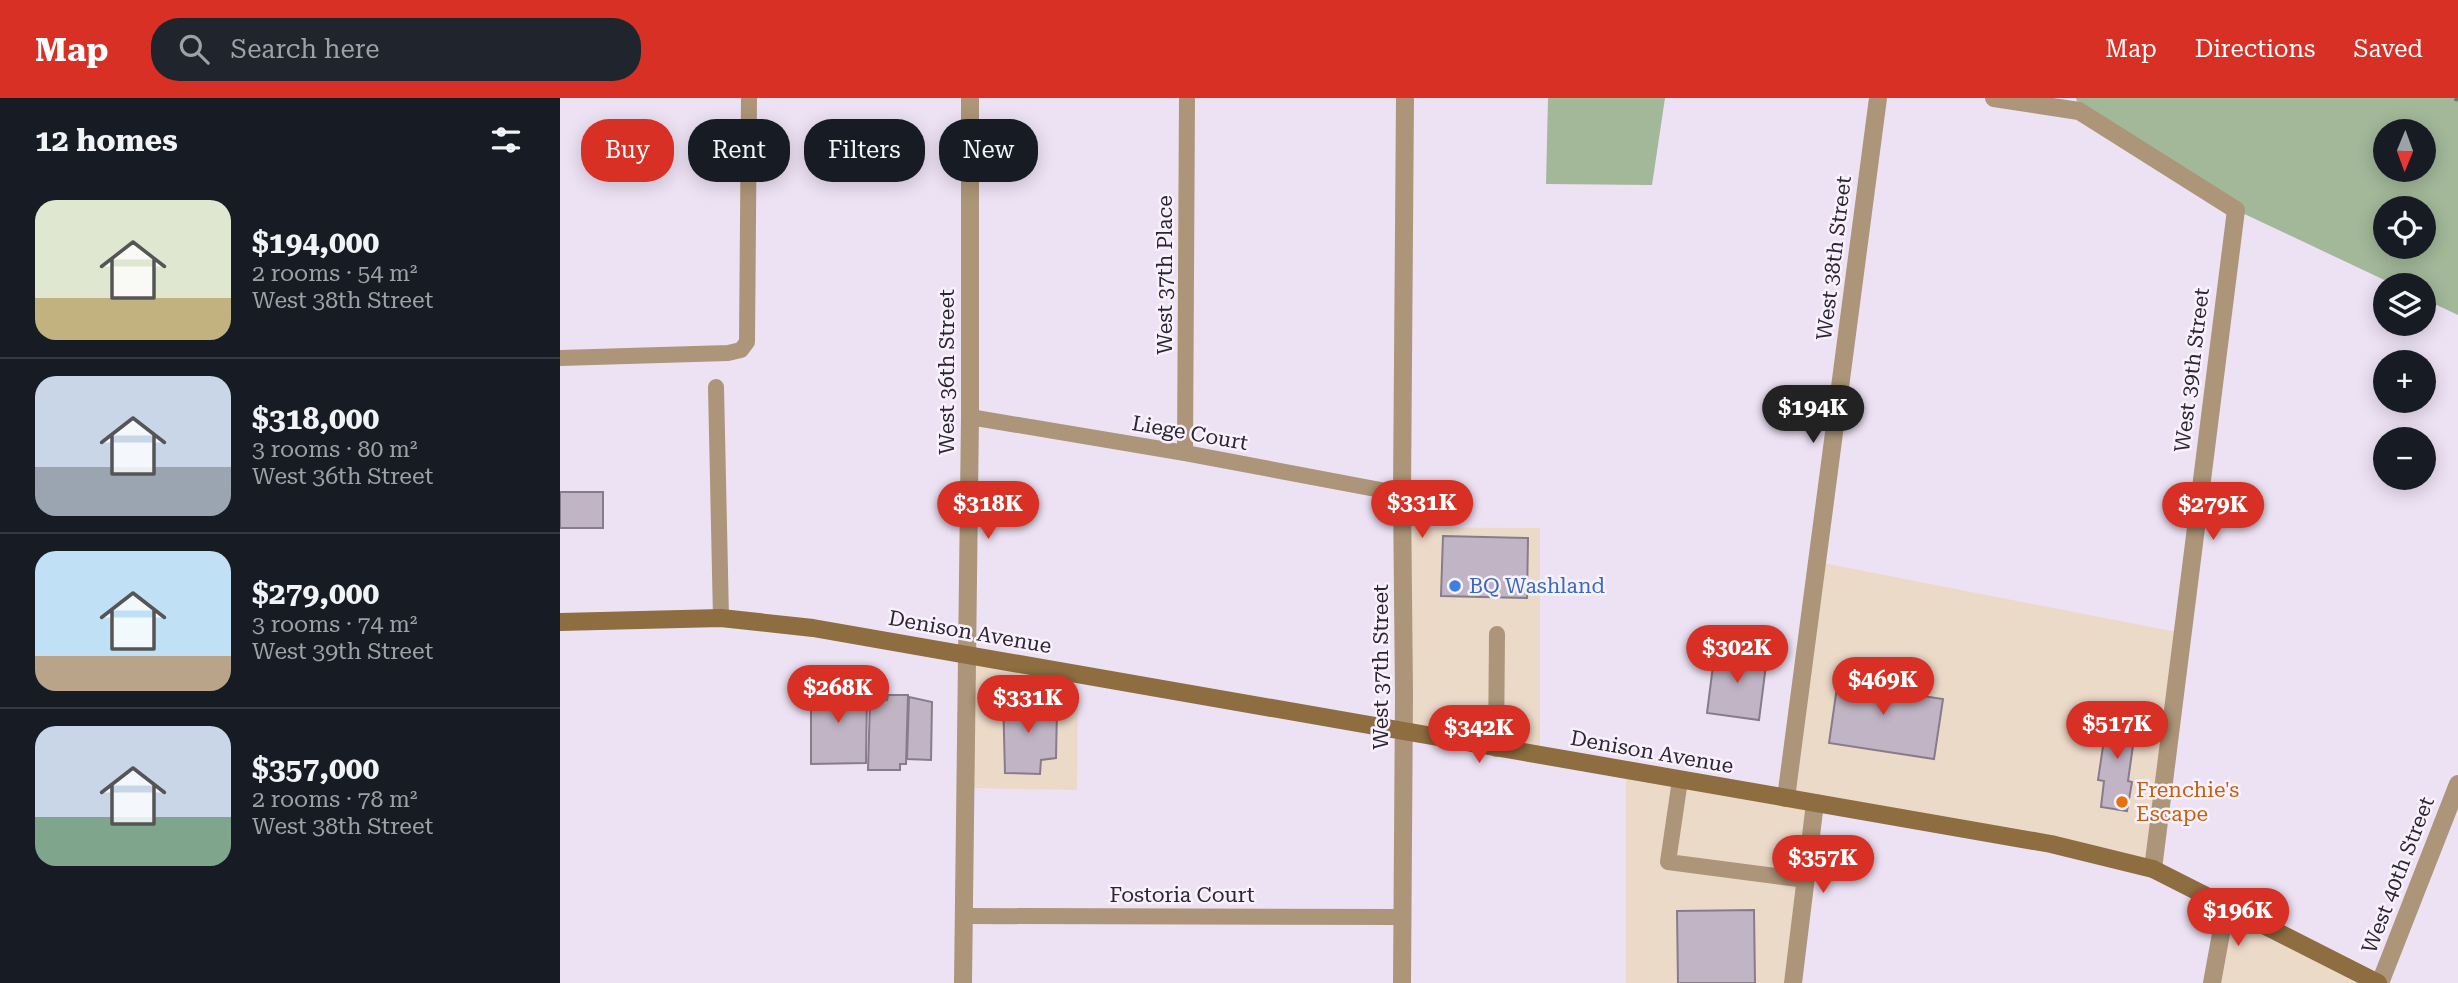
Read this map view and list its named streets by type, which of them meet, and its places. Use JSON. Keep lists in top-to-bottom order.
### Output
{
  "streets": {
    "main road": ["Denison Avenue"],
    "street": [
      "West 38th Street",
      "West 39th Street",
      "West 36th Street",
      "West 37th Street",
      "West 40th Street"
    ],
    "lane": ["West 37th Place", "Liege Court", "Fostoria Court"]
  },
  "crossings": [
    ["West 38th Street", "Denison Avenue"],
    ["West 37th Place", "Liege Court"],
    ["West 39th Street", "Denison Avenue"],
    ["West 36th Street", "Liege Court"],
    ["West 36th Street", "Denison Avenue"],
    ["West 36th Street", "Fostoria Court"],
    ["Liege Court", "West 37th Street"],
    ["Denison Avenue", "West 37th Street"],
    ["Denison Avenue", "West 40th Street"],
    ["West 37th Street", "Fostoria Court"]
  ],
  "places": ["BQ Washland", "Frenchie's Escape"],
  "north": "bottom",
  "page": {
    "header": "Map",
    "search": "Search here",
    "nav": ["Map", "Directions", "Saved"],
    "heading": "12 homes",
    "map_buttons": ["+", "−"],
    "chip": [
      "Buy",
      "Rent",
      "Filters",
      "New"
    ],
    "list": [
      {
        "name": "$194,000",
        "note": "2 rooms · 54 m² · West 38th Street"
      },
      {
        "name": "$318,000",
        "note": "3 rooms · 80 m² · West 36th Street"
      },
      {
        "name": "$279,000",
        "note": "3 rooms · 74 m² · West 39th Street"
      },
      {
        "name": "$357,000",
        "note": "2 rooms · 78 m² · West 38th Street"
      }
    ],
    "price": [
      "$194K",
      "$331K",
      "$318K",
      "$279K",
      "$302K",
      "$469K",
      "$268K",
      "$331K",
      "$517K",
      "$342K",
      "$357K",
      "$196K"
    ]
  }
}
